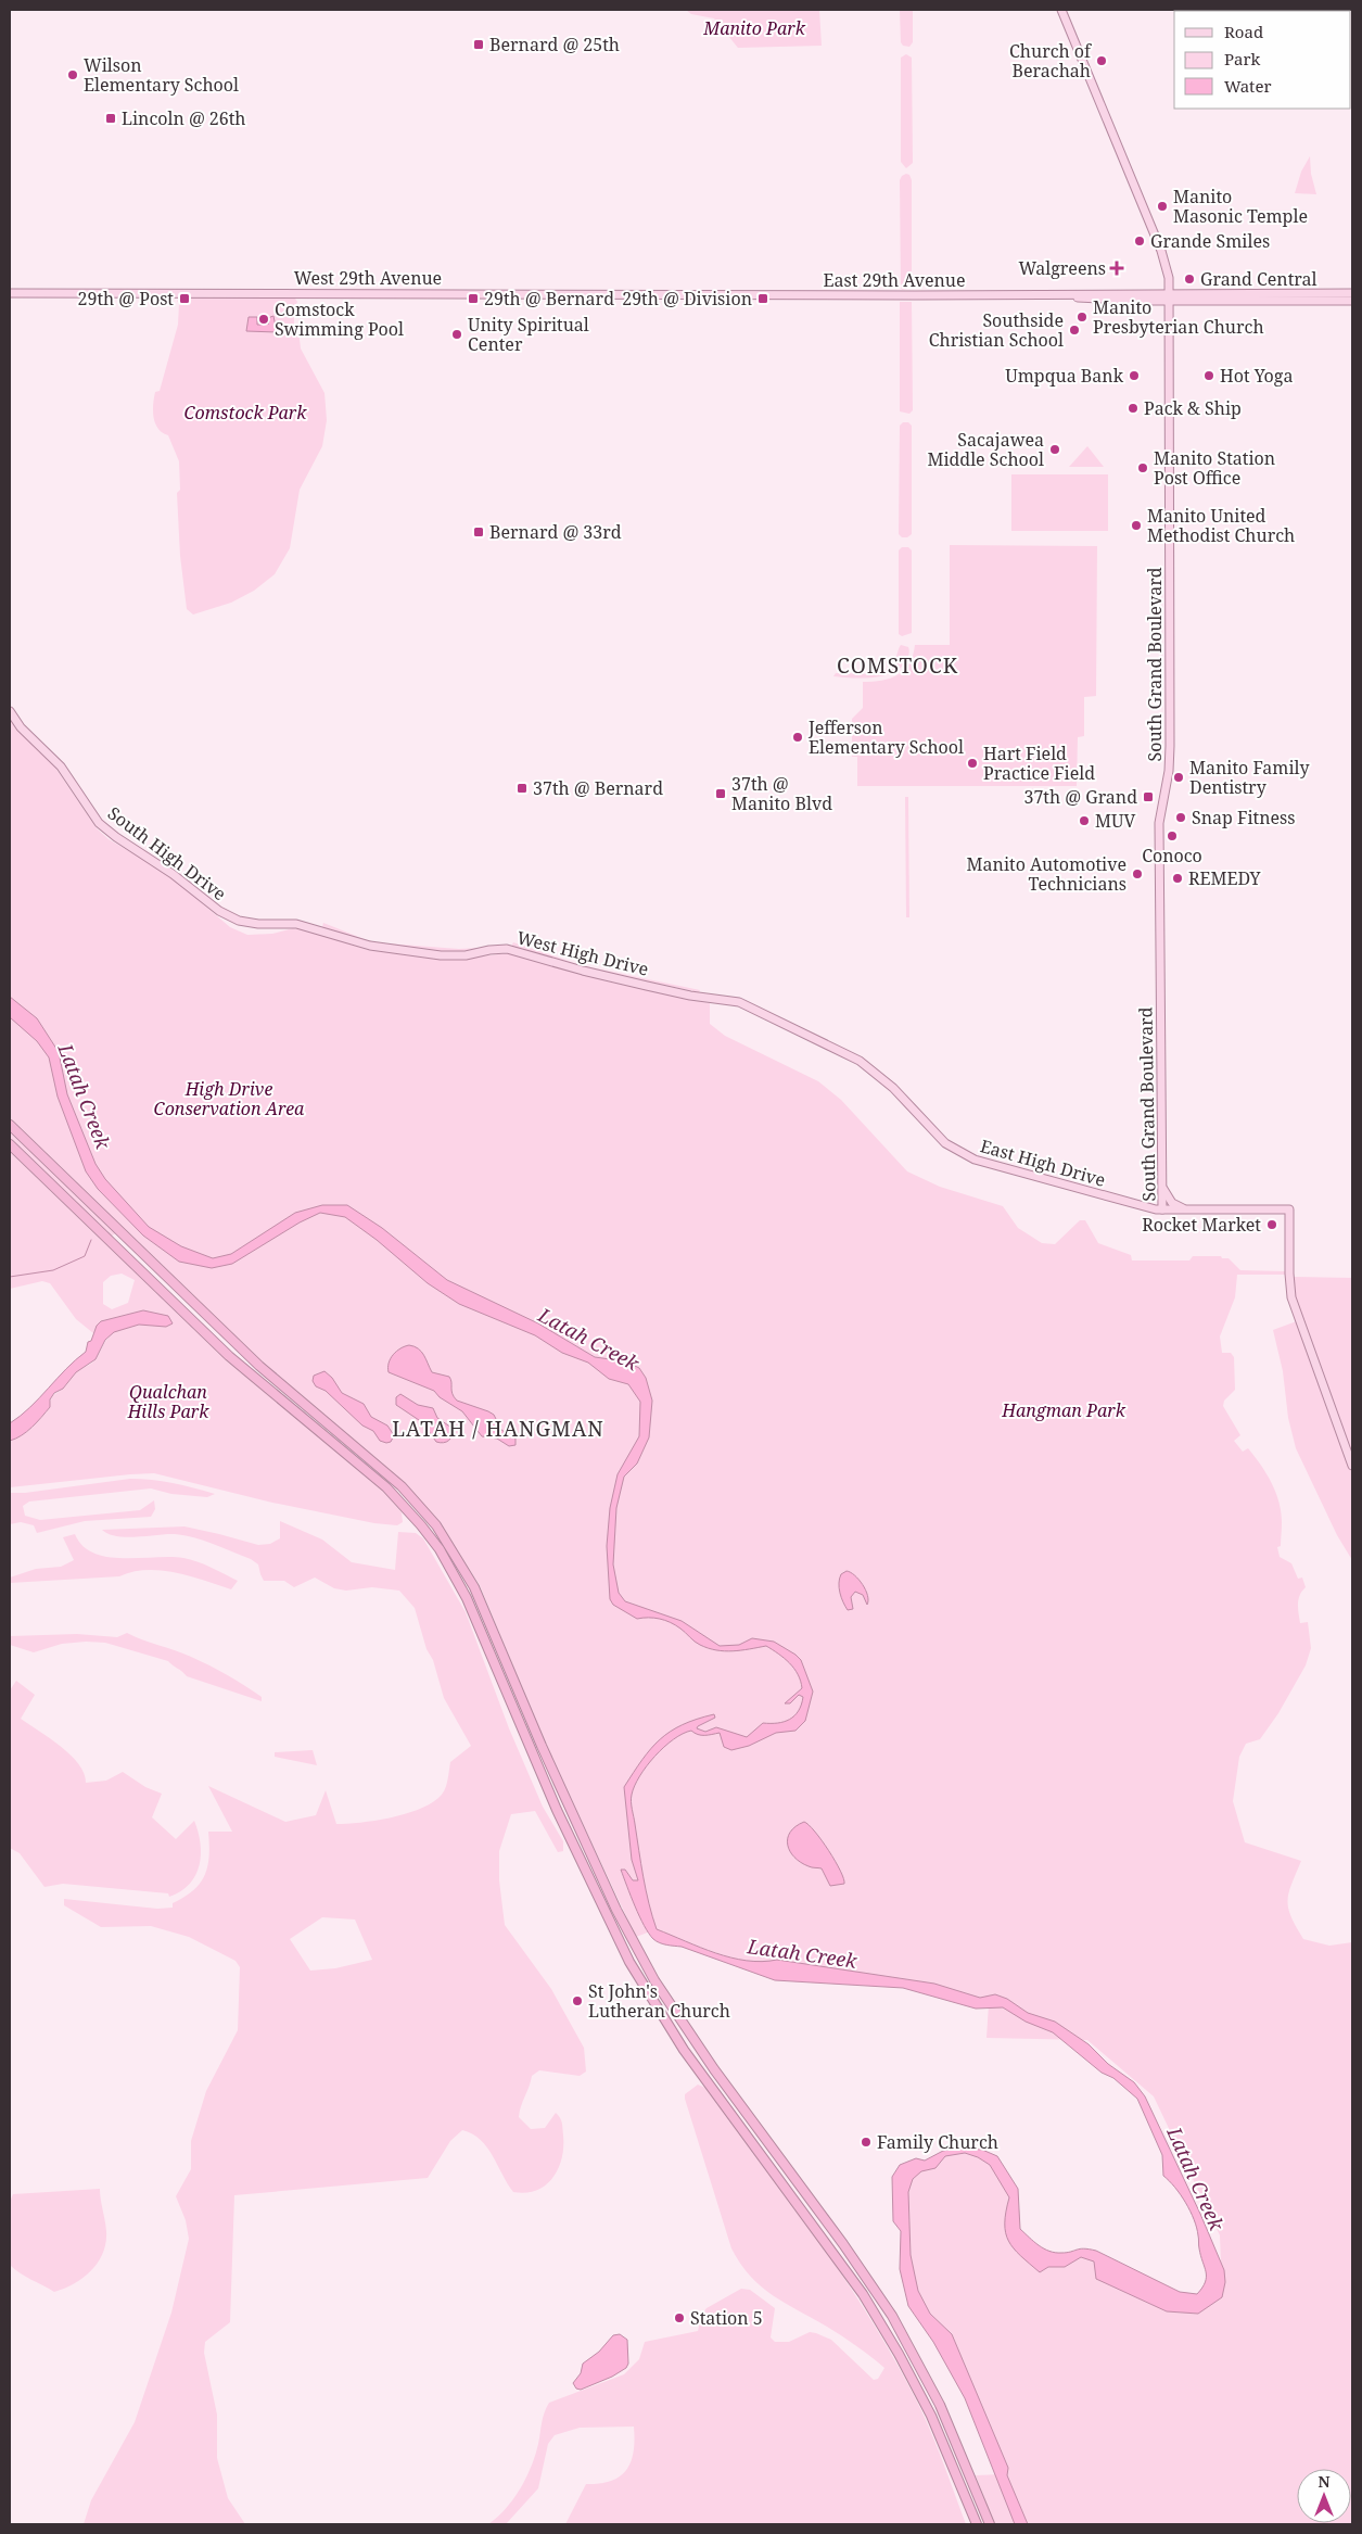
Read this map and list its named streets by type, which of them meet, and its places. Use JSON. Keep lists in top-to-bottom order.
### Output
{
  "streets": {
    "main road": [
      "West 29th Avenue",
      "East 29th Avenue",
      "South Grand Boulevard",
      "South High Drive",
      "West High Drive",
      "East High Drive"
    ]
  },
  "crossings": [
    ["West 29th Avenue", "East 29th Avenue"],
    ["East 29th Avenue", "South Grand Boulevard"],
    ["South Grand Boulevard", "East High Drive"],
    ["South High Drive", "West High Drive"],
    ["West High Drive", "East High Drive"]
  ],
  "districts": ["COMSTOCK", "LATAH / HANGMAN"],
  "water": ["Latah Creek"],
  "parks": [
    "Manito Park",
    "Comstock Park",
    "High Drive Conservation Area",
    "Qualchan Hills Park",
    "Hangman Park"
  ],
  "places": {
    "transit": [
      "Bernard @ 25th",
      "Lincoln @ 26th",
      "29th @ Post",
      "29th @ Bernard",
      "29th @ Division",
      "Bernard @ 33rd",
      "37th @ Bernard",
      "37th @ Manito Blvd",
      "37th @ Grand"
    ],
    "other": [
      "Church of Berachah",
      "Wilson Elementary School",
      "Manito Masonic Temple",
      "Grande Smiles",
      "Grand Central",
      "Manito Presbyterian Church",
      "Comstock Swimming Pool",
      "Southside Christian School",
      "Unity Spiritual Center",
      "Umpqua Bank",
      "Hot Yoga",
      "Pack & Ship",
      "Sacajawea Middle School",
      "Manito Station Post Office",
      "Manito United Methodist Church",
      "Jefferson Elementary School",
      "Hart Field Practice Field",
      "Manito Family Dentistry",
      "Snap Fitness",
      "MUV",
      "Conoco",
      "Manito Automotive Technicians",
      "REMEDY",
      "Rocket Market",
      "St John's Lutheran Church",
      "Family Church",
      "Station 5"
    ],
    "health": ["Walgreens"]
  },
  "legend": ["Road", "Park", "Water"],
  "north": "top"
}
